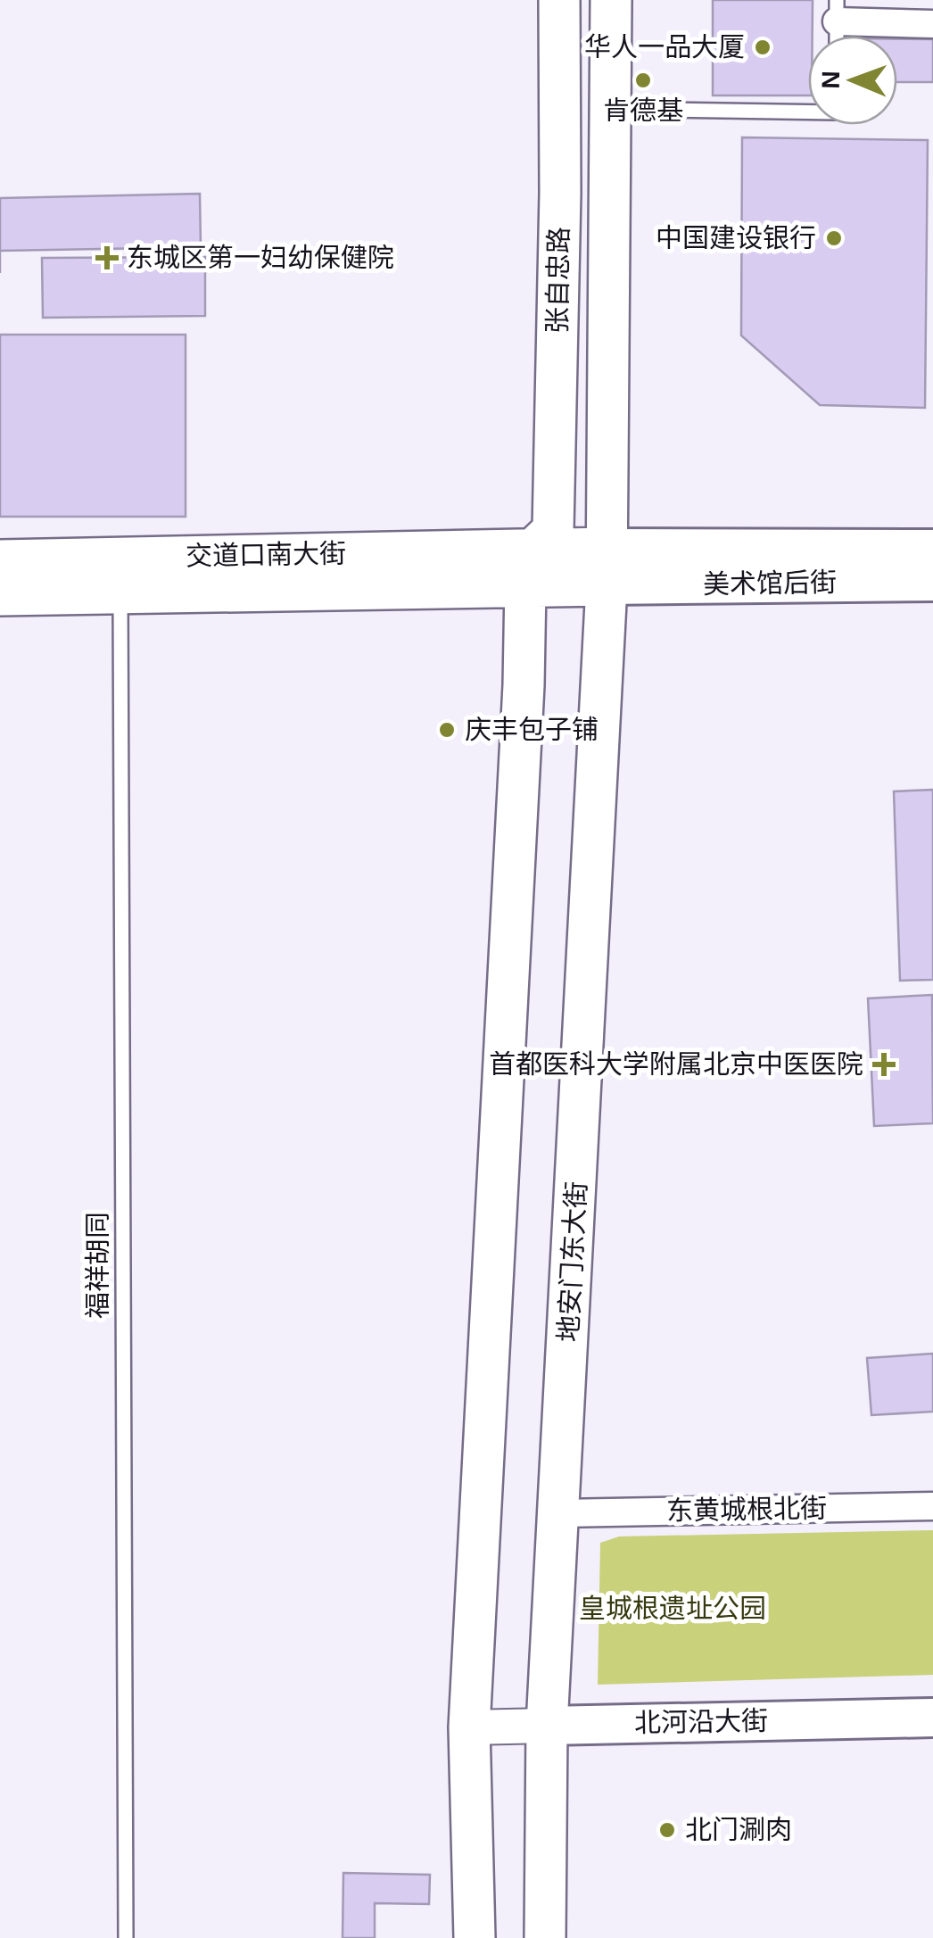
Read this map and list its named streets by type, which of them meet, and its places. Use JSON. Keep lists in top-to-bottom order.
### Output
{
  "streets": {
    "main road": [
      "张自忠路",
      "交道口南大街",
      "美术馆后街",
      "地安门东大街",
      "北河沿大街"
    ],
    "street": ["东黄城根北街"],
    "lane": ["福祥胡同"]
  },
  "crossings": [
    ["张自忠路", "交道口南大街"],
    ["张自忠路", "美术馆后街"],
    ["张自忠路", "地安门东大街"],
    ["交道口南大街", "福祥胡同"],
    ["美术馆后街", "地安门东大街"],
    ["地安门东大街", "东黄城根北街"],
    ["地安门东大街", "北河沿大街"]
  ],
  "parks": ["皇城根遗址公园"],
  "places": {
    "other": [
      "华人一品大厦",
      "肯德基",
      "中国建设银行",
      "庆丰包子铺",
      "北门涮肉"
    ],
    "health": ["东城区第一妇幼保健院", "首都医科大学附属北京中医医院"]
  },
  "north": "left"
}
